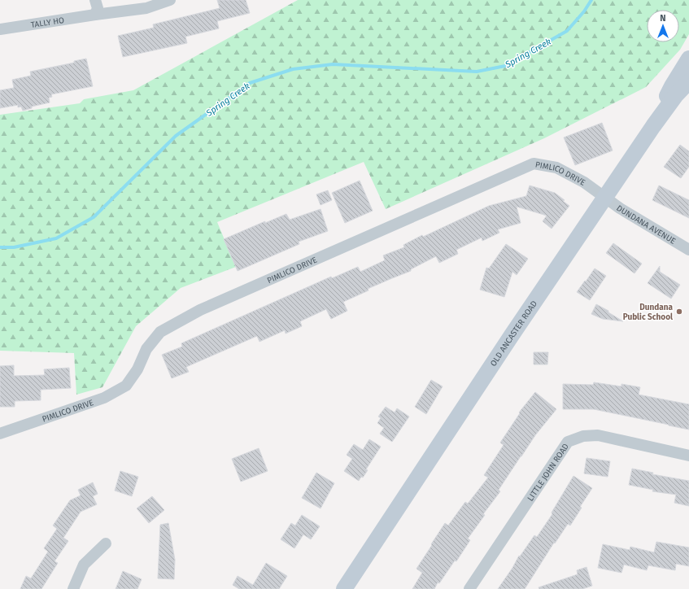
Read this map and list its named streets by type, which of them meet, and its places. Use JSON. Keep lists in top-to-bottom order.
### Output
{
  "streets": {
    "street": [
      "TALLY HO",
      "PIMLICO DRIVE",
      "DUNDANA AVENUE",
      "OLD ANCASTER ROAD",
      "LITTLE JOHN ROAD"
    ]
  },
  "crossings": [
    ["PIMLICO DRIVE", "DUNDANA AVENUE"],
    ["PIMLICO DRIVE", "OLD ANCASTER ROAD"],
    ["DUNDANA AVENUE", "OLD ANCASTER ROAD"]
  ],
  "water": ["Spring Creek"],
  "places": ["Dundana Public School"],
  "north": "top"
}
